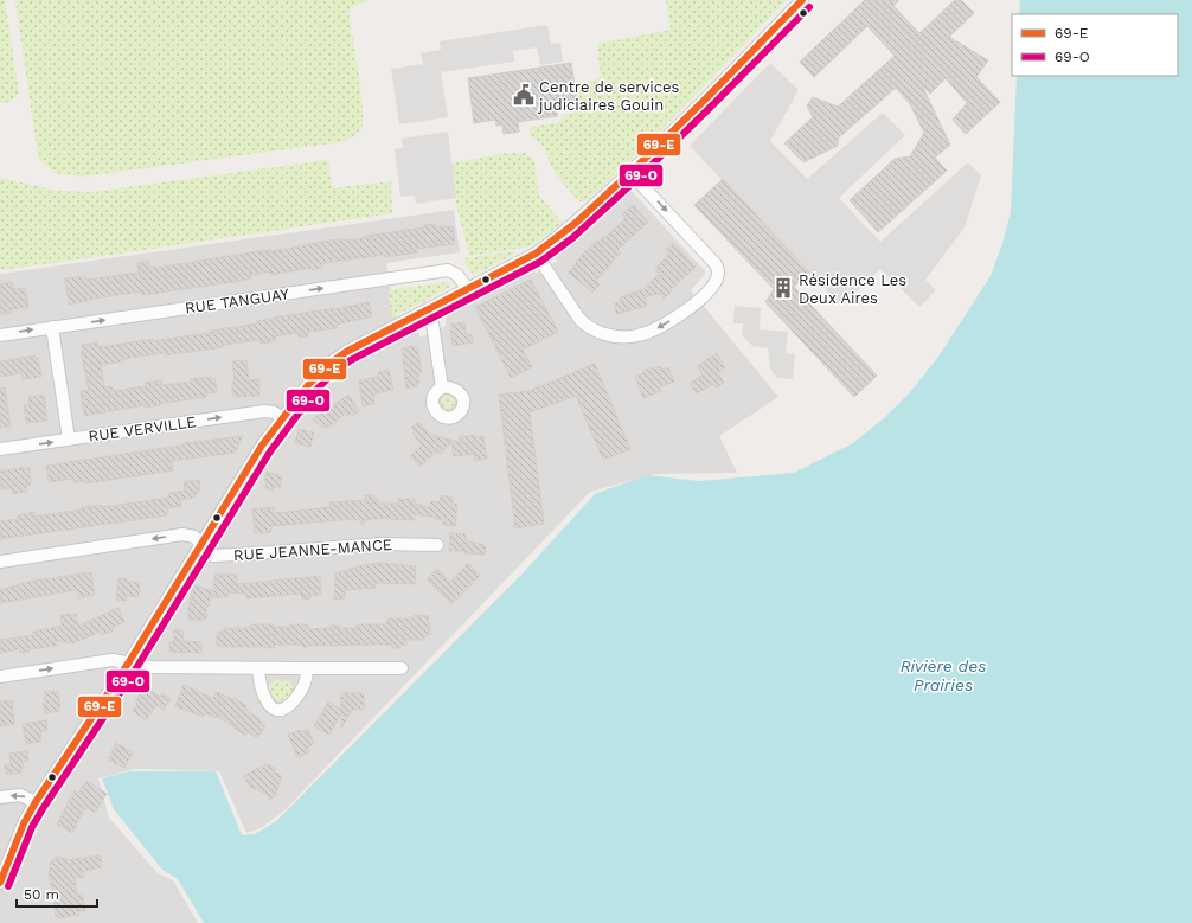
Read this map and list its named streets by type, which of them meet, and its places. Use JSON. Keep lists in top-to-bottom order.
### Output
{
  "streets": {
    "street": ["RUE TANGUAY", "RUE VERVILLE", "RUE JEANNE-MANCE"]
  },
  "one_way": ["RUE TANGUAY", "RUE VERVILLE", "RUE JEANNE-MANCE"],
  "water": ["Rivière des Prairies"],
  "places": {
    "public building": ["Centre de services judiciaires Gouin"],
    "building": ["Résidence Les Deux Aires"]
  },
  "lines": ["transit line 69-E", "transit line 69-O"],
  "legend": ["69-E", "69-O"],
  "scale_bar": "50 m"
}
